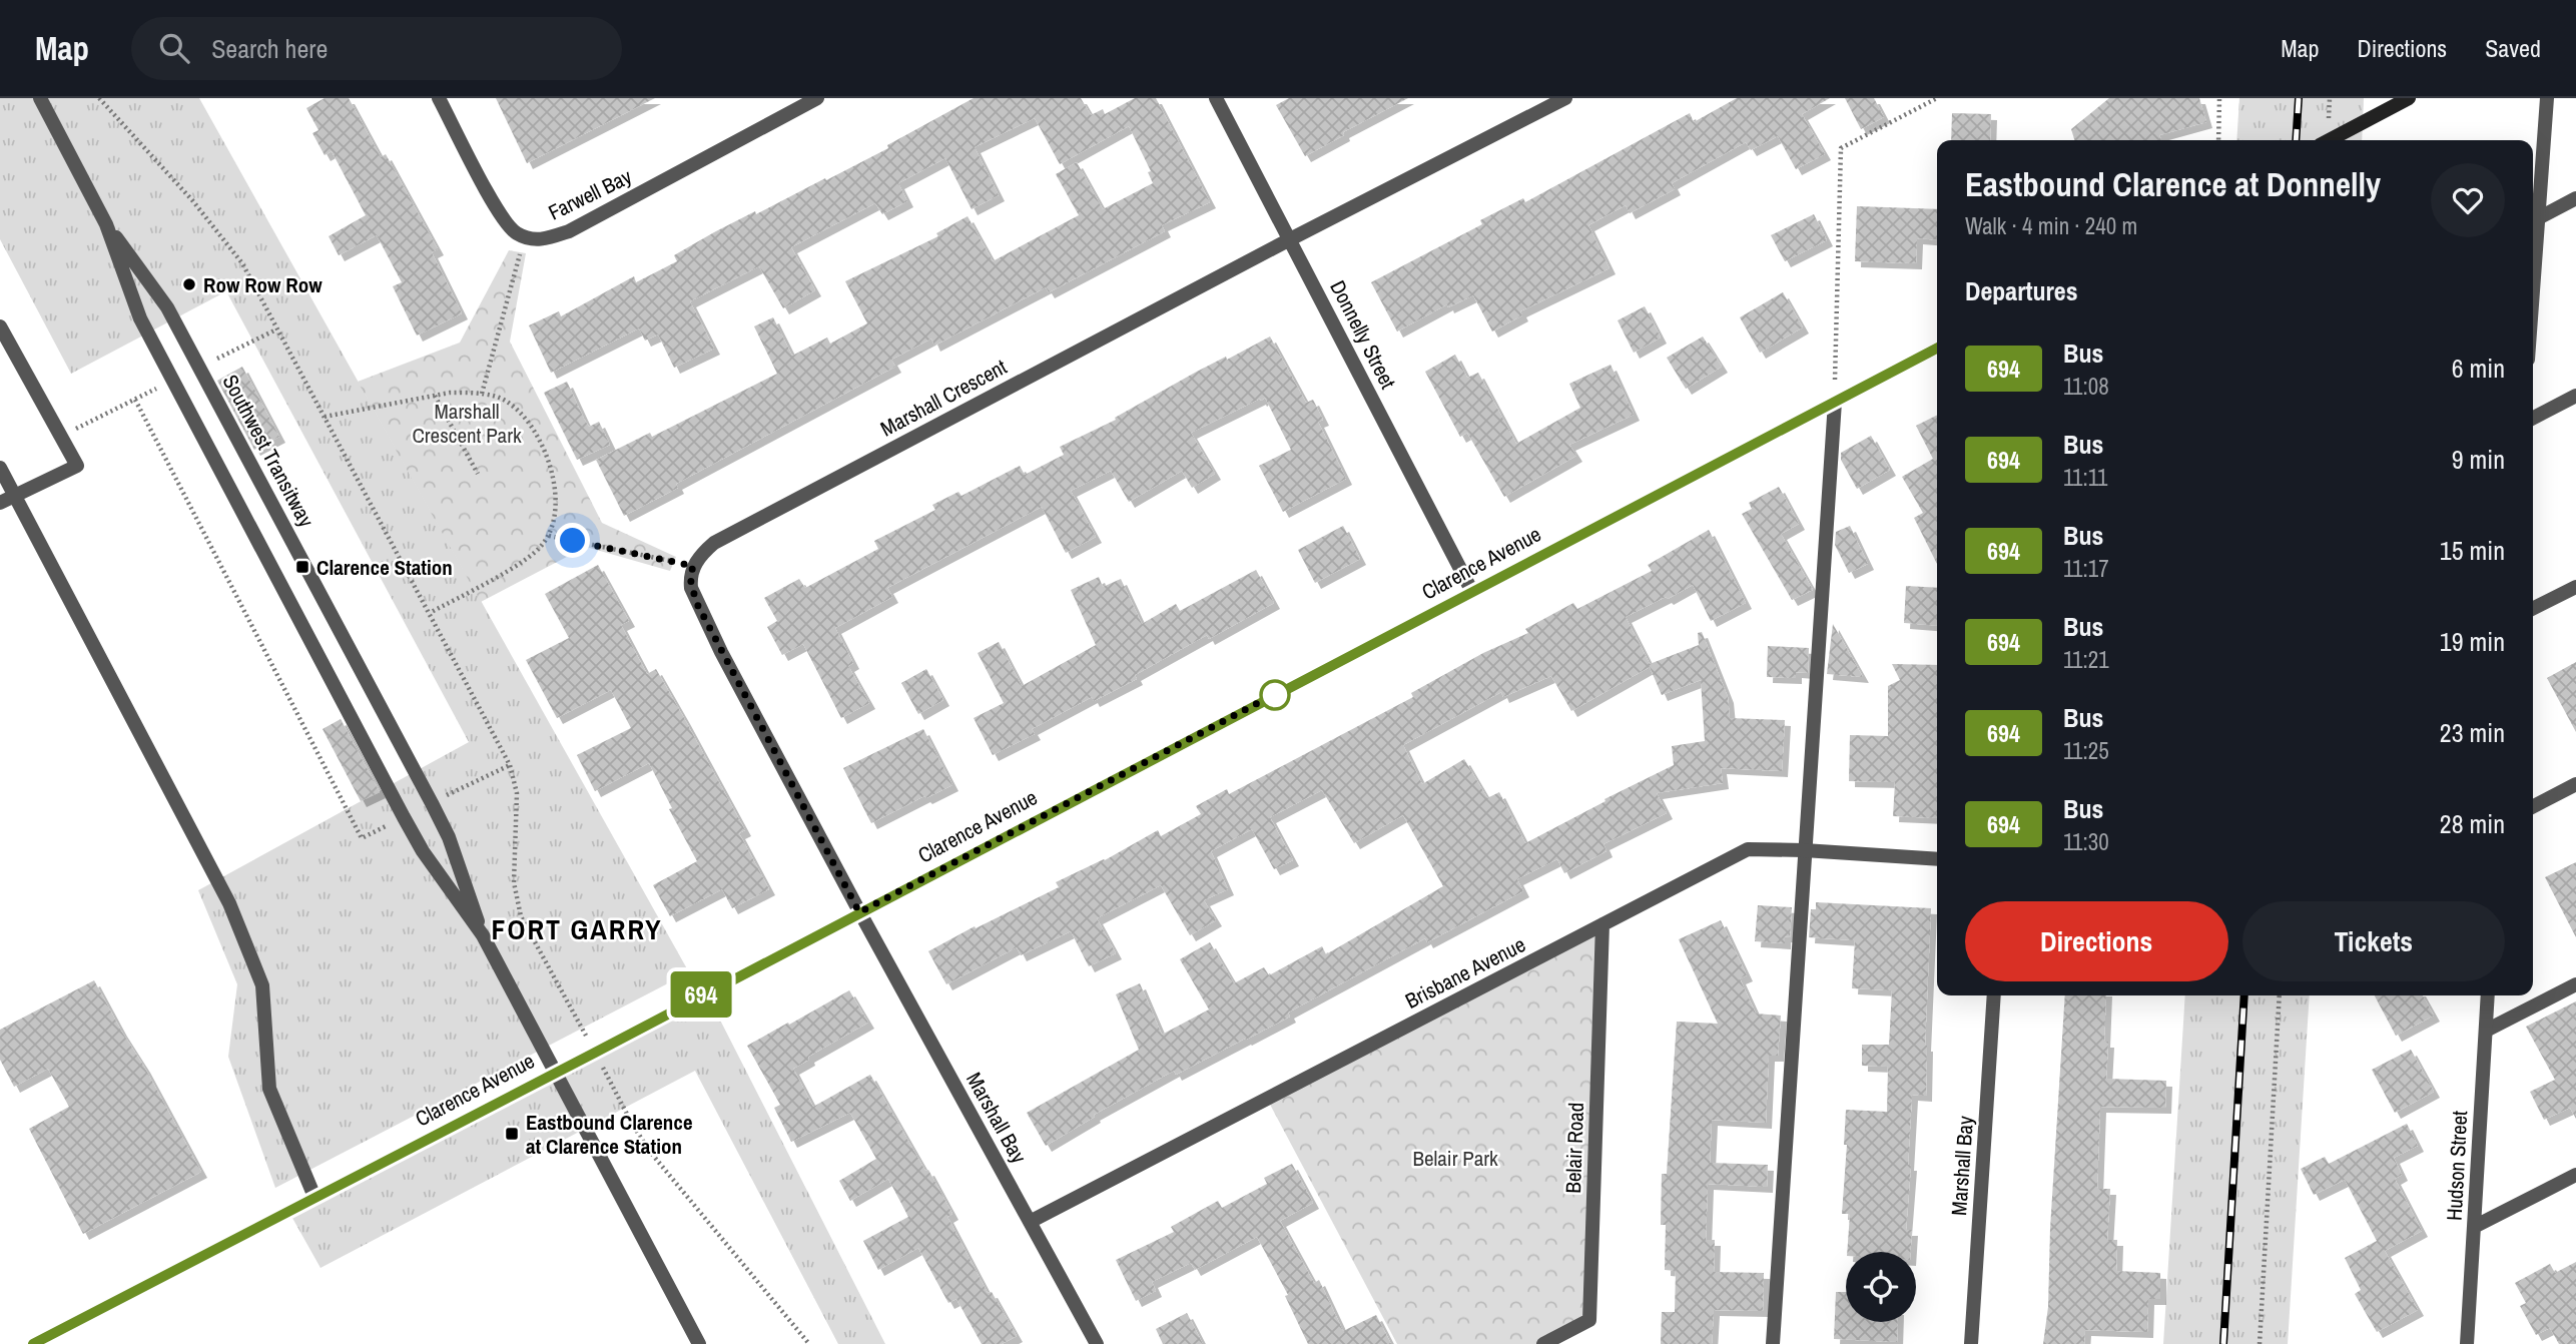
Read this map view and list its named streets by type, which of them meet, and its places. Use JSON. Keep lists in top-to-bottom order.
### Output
{
  "streets": {
    "street": [
      "Farwell Bay",
      "Donnelly Street",
      "Marshall Crescent",
      "Southwest Transitway",
      "Clarence Avenue",
      "Brisbane Avenue",
      "Marshall Bay",
      "Belair Road",
      "Hudson Street"
    ]
  },
  "crossings": [
    ["Donnelly Street", "Marshall Crescent"],
    ["Donnelly Street", "Clarence Avenue"],
    ["Southwest Transitway", "Clarence Avenue"],
    ["Clarence Avenue", "Marshall Bay"],
    ["Brisbane Avenue", "Marshall Bay"],
    ["Brisbane Avenue", "Belair Road"]
  ],
  "districts": ["FORT GARRY"],
  "parks": ["Marshall Crescent Park", "Belair Park"],
  "places": {
    "other": ["Row Row Row"],
    "transit": ["Clarence Station", "Eastbound Clarence at Clarence Station"]
  },
  "lines": ["bus line 694"],
  "page": {
    "header": "Map",
    "search": "Search here",
    "nav": ["Map", "Directions", "Saved"],
    "on_map": "694",
    "heading": [
      ["Eastbound Clarence at Donnelly", "Walk · 4 min · 240 m"],
      "Departures"
    ],
    "list": [
      {
        "mark": "694",
        "name": "Bus",
        "note": "11:08",
        "value": "6 min"
      },
      {
        "mark": "694",
        "name": "Bus",
        "note": "11:11",
        "value": "9 min"
      },
      {
        "mark": "694",
        "name": "Bus",
        "note": "11:17",
        "value": "15 min"
      },
      {
        "mark": "694",
        "name": "Bus",
        "note": "11:21",
        "value": "19 min"
      },
      {
        "mark": "694",
        "name": "Bus",
        "note": "11:25",
        "value": "23 min"
      },
      {
        "mark": "694",
        "name": "Bus",
        "note": "11:30",
        "value": "28 min"
      }
    ],
    "buttons": ["Directions", "Tickets"]
  }
}
